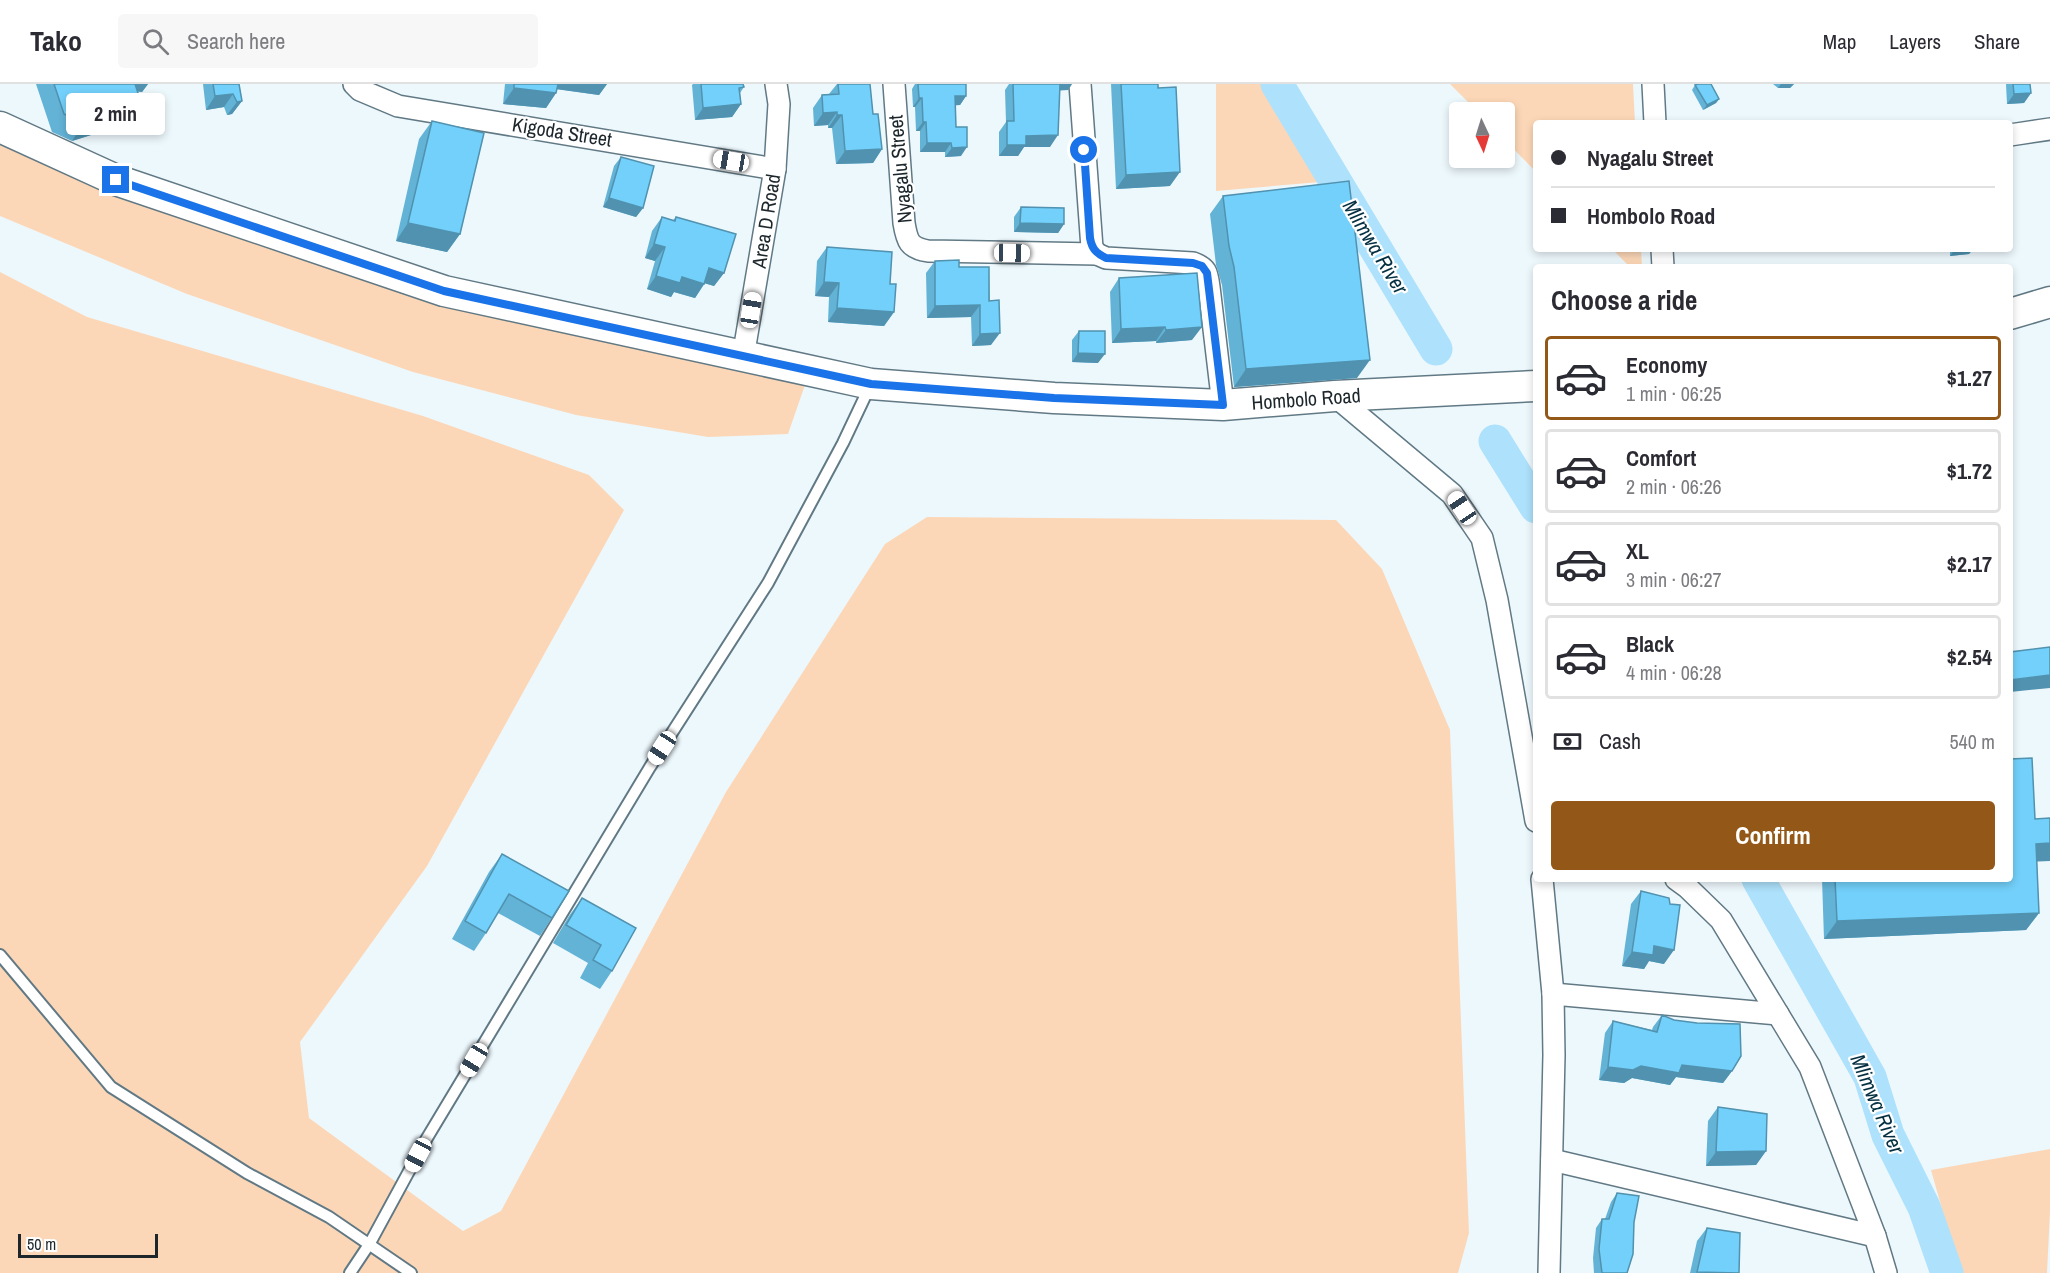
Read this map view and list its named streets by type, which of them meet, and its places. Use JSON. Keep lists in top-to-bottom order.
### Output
{
  "streets": {
    "street": [
      "Kigoda Street",
      "Nyagalu Street",
      "Area D Road",
      "Hombolo Road"
    ]
  },
  "crossings": [
    ["Kigoda Street", "Area D Road"],
    ["Nyagalu Street", "Hombolo Road"],
    ["Area D Road", "Hombolo Road"]
  ],
  "water": ["Mlimwa River"],
  "scale_bar": "50 m",
  "north": "bottom",
  "page": {
    "header": "Tako",
    "search": "Search here",
    "nav": ["Map", "Layers", "Share"],
    "bubble": "2 min",
    "banner": ["Nyagalu Street", "Hombolo Road"],
    "heading": "Choose a ride",
    "list": [
      {
        "name": "Economy",
        "note": "1 min · 06:25",
        "value": "$1.27"
      },
      {
        "name": "Comfort",
        "note": "2 min · 06:26",
        "value": "$1.72"
      },
      {
        "name": "XL",
        "note": "3 min · 06:27",
        "value": "$2.17"
      },
      {
        "name": "Black",
        "note": "4 min · 06:28",
        "value": "$2.54"
      }
    ],
    "pay": ["Cash", "540 m"],
    "buttons": "Confirm",
    "scale": "50 m"
  }
}
